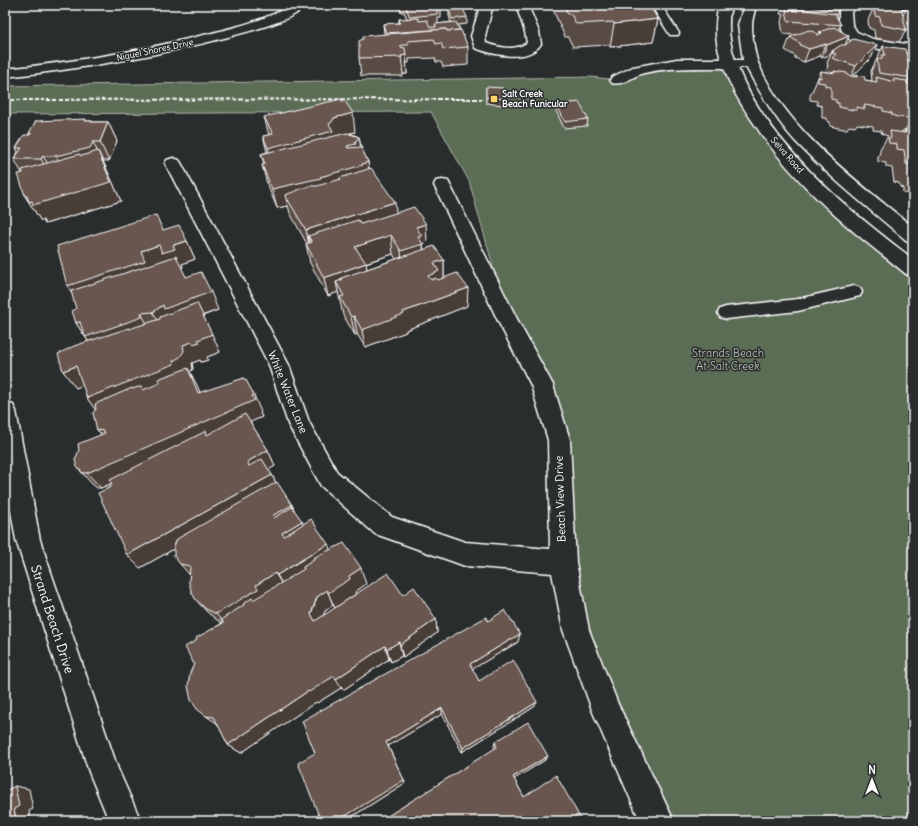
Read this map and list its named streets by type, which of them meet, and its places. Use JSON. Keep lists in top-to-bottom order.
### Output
{
  "streets": {
    "street": [
      "Niguel Shores Drive",
      "Selva Road",
      "White Water Lane",
      "Beach View Drive",
      "Strand Beach Drive"
    ]
  },
  "crossings": [
    ["White Water Lane", "Beach View Drive"]
  ],
  "parks": ["Strands Beach At Salt Creek"],
  "places": {
    "transit": ["Salt Creek Beach Funicular"]
  },
  "north": "top"
}
